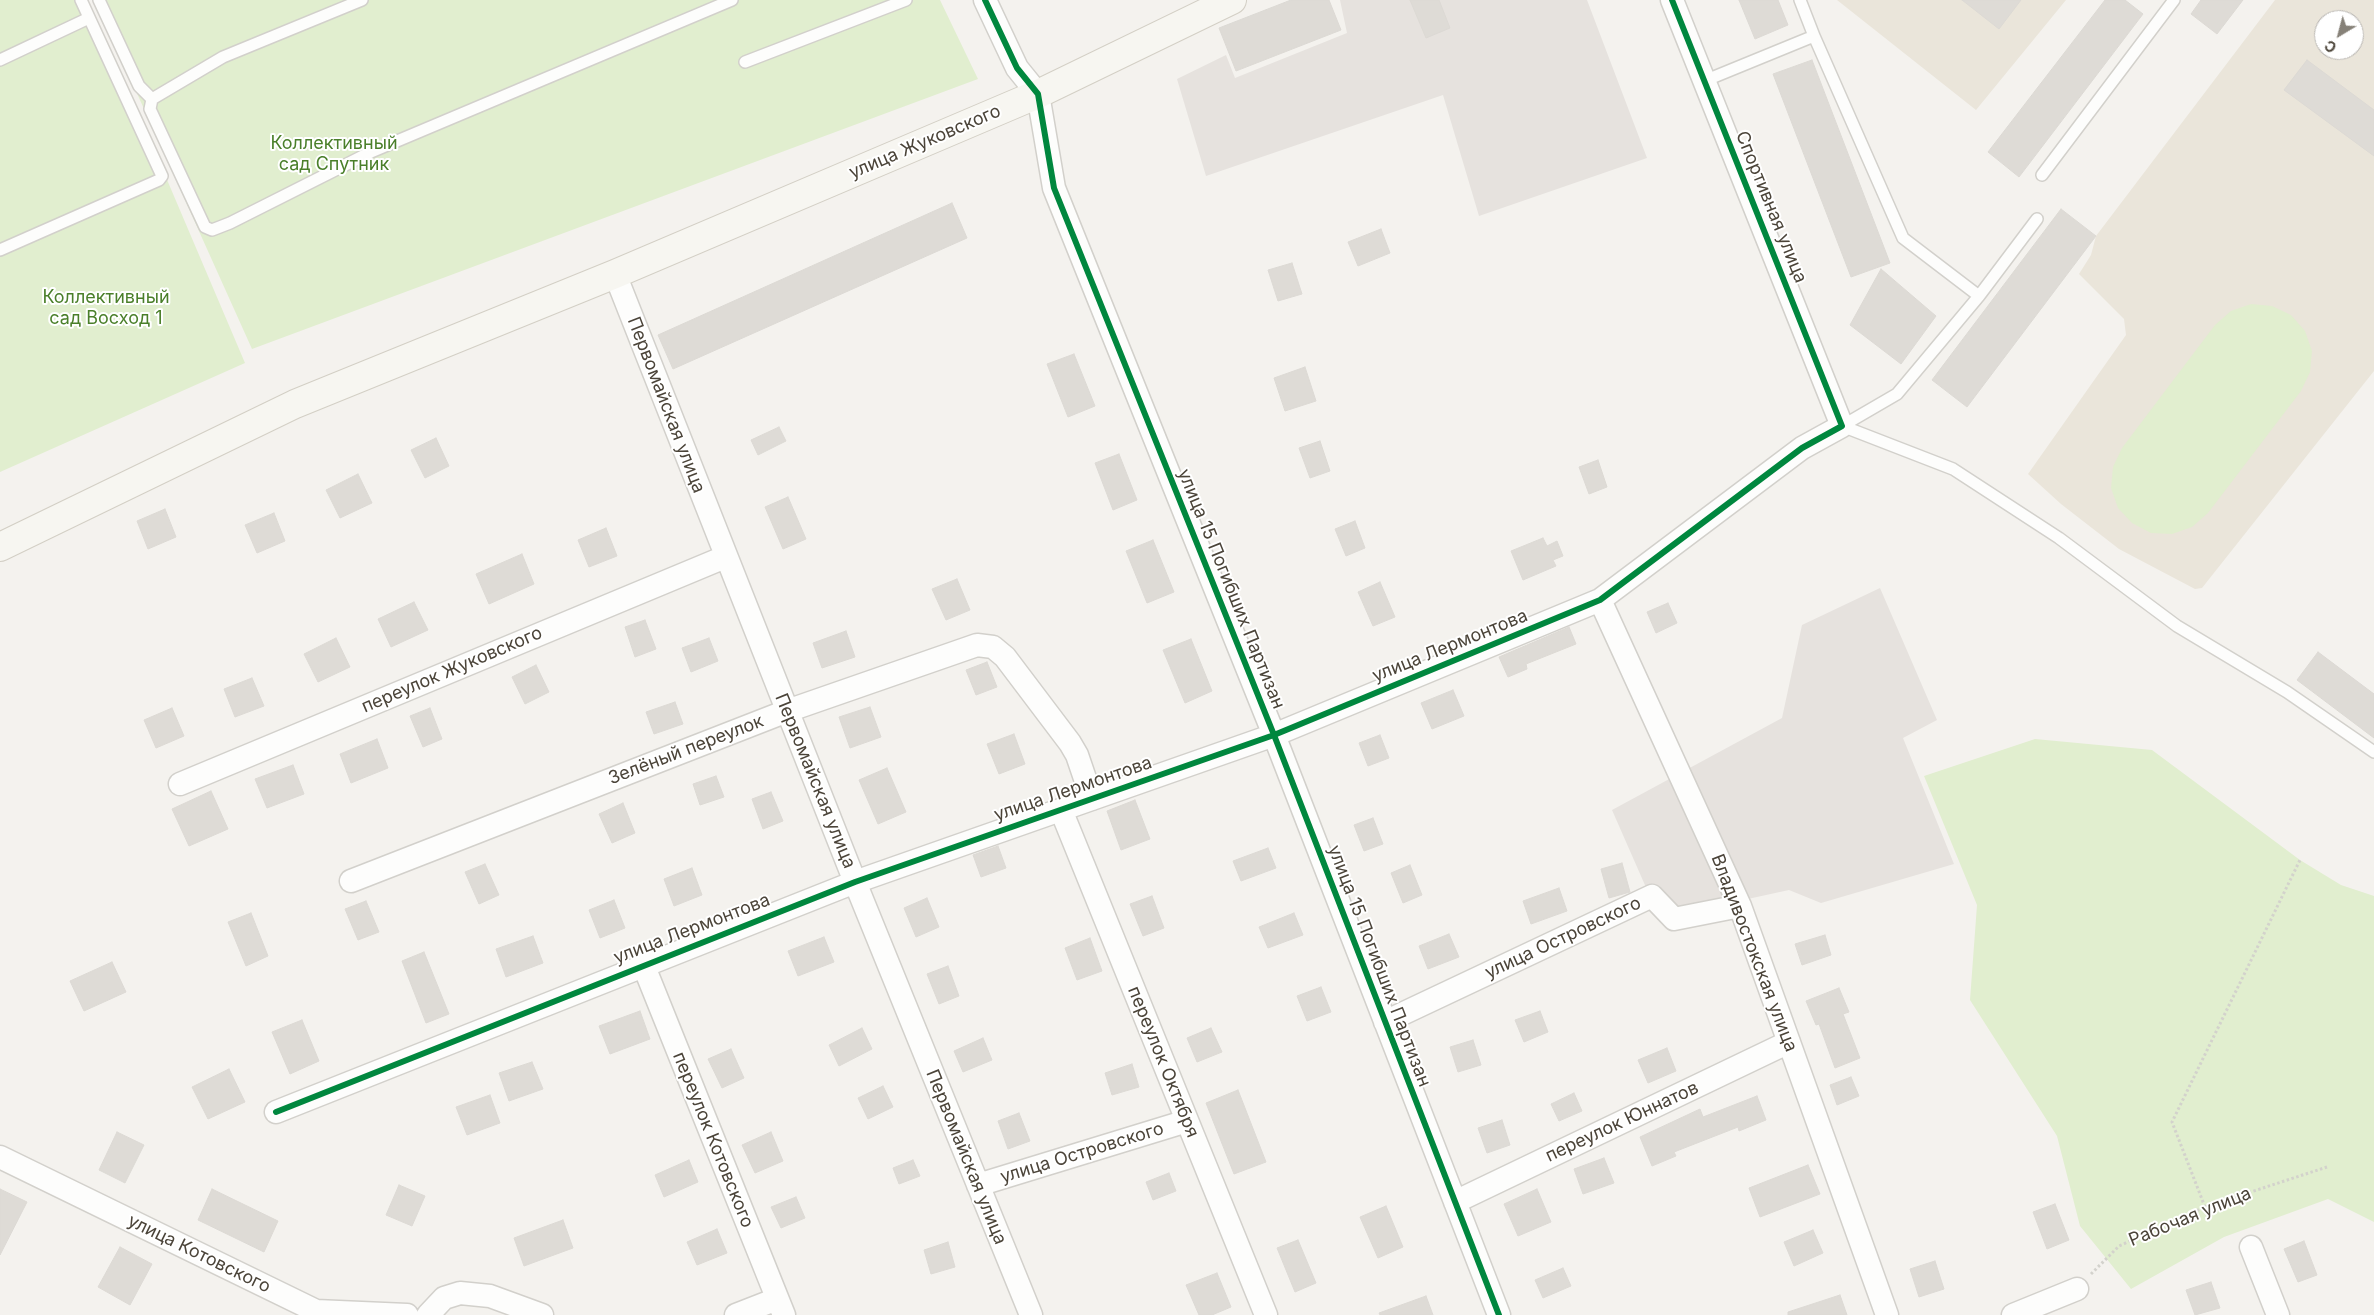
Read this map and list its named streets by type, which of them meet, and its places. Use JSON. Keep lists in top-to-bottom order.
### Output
{
  "streets": {
    "street": [
      "улица Жуковского",
      "Спортивная улица",
      "Первомайская улица",
      "улица 15 Погибших Партизан",
      "улица Лермонтова",
      "переулок Жуковского",
      "Зелёный переулок",
      "улица Островского",
      "Владивостокская улица",
      "переулок Октября",
      "переулок Юннатов",
      "переулок Котовского",
      "улица Котовского"
    ],
    "path": ["Рабочая улица"]
  },
  "crossings": [
    ["улица Жуковского", "Первомайская улица"],
    ["улица Жуковского", "улица 15 Погибших Партизан"],
    ["Спортивная улица", "улица Лермонтова"],
    ["Первомайская улица", "улица Лермонтова"],
    ["Первомайская улица", "переулок Жуковского"],
    ["Первомайская улица", "Зелёный переулок"],
    ["Первомайская улица", "улица Островского"],
    ["улица 15 Погибших Партизан", "улица Лермонтова"],
    ["улица 15 Погибших Партизан", "улица Островского"],
    ["улица 15 Погибших Партизан", "переулок Юннатов"],
    ["улица Лермонтова", "Зелёный переулок"],
    ["улица Лермонтова", "Владивостокская улица"],
    ["улица Лермонтова", "переулок Октября"],
    ["улица Лермонтова", "переулок Котовского"],
    ["улица Островского", "Владивостокская улица"],
    ["улица Островского", "переулок Октября"],
    ["Владивостокская улица", "переулок Юннатов"]
  ],
  "parks": ["Коллективный сад Спутник", "Коллективный сад Восход 1"],
  "north": "bottom left"
}
